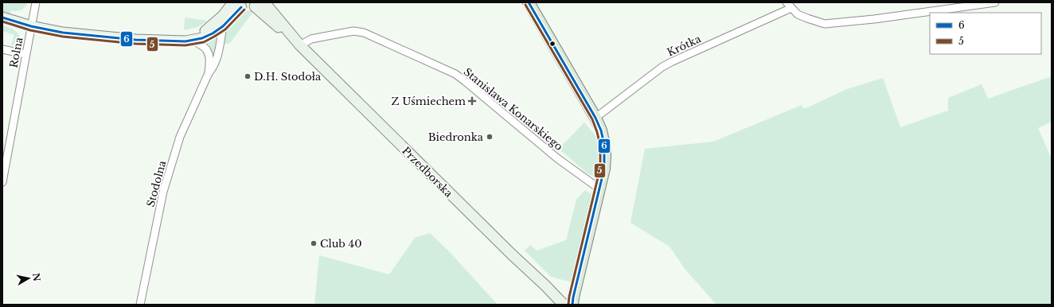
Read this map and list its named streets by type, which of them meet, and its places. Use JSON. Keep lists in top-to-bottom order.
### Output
{
  "streets": {
    "street": [
      "Krótka",
      "Rolna",
      "Stanisława Konarskiego",
      "Przedborska",
      "Stodolna"
    ]
  },
  "crossings": [
    ["Stanisława Konarskiego", "Przedborska"]
  ],
  "places": {
    "other": ["D.H. Stodoła", "Biedronka", "Club 40"],
    "health": ["Z Uśmiechem"]
  },
  "lines": ["transit line 6", "transit line 5"],
  "legend": ["6", "5"],
  "north": "right"
}
